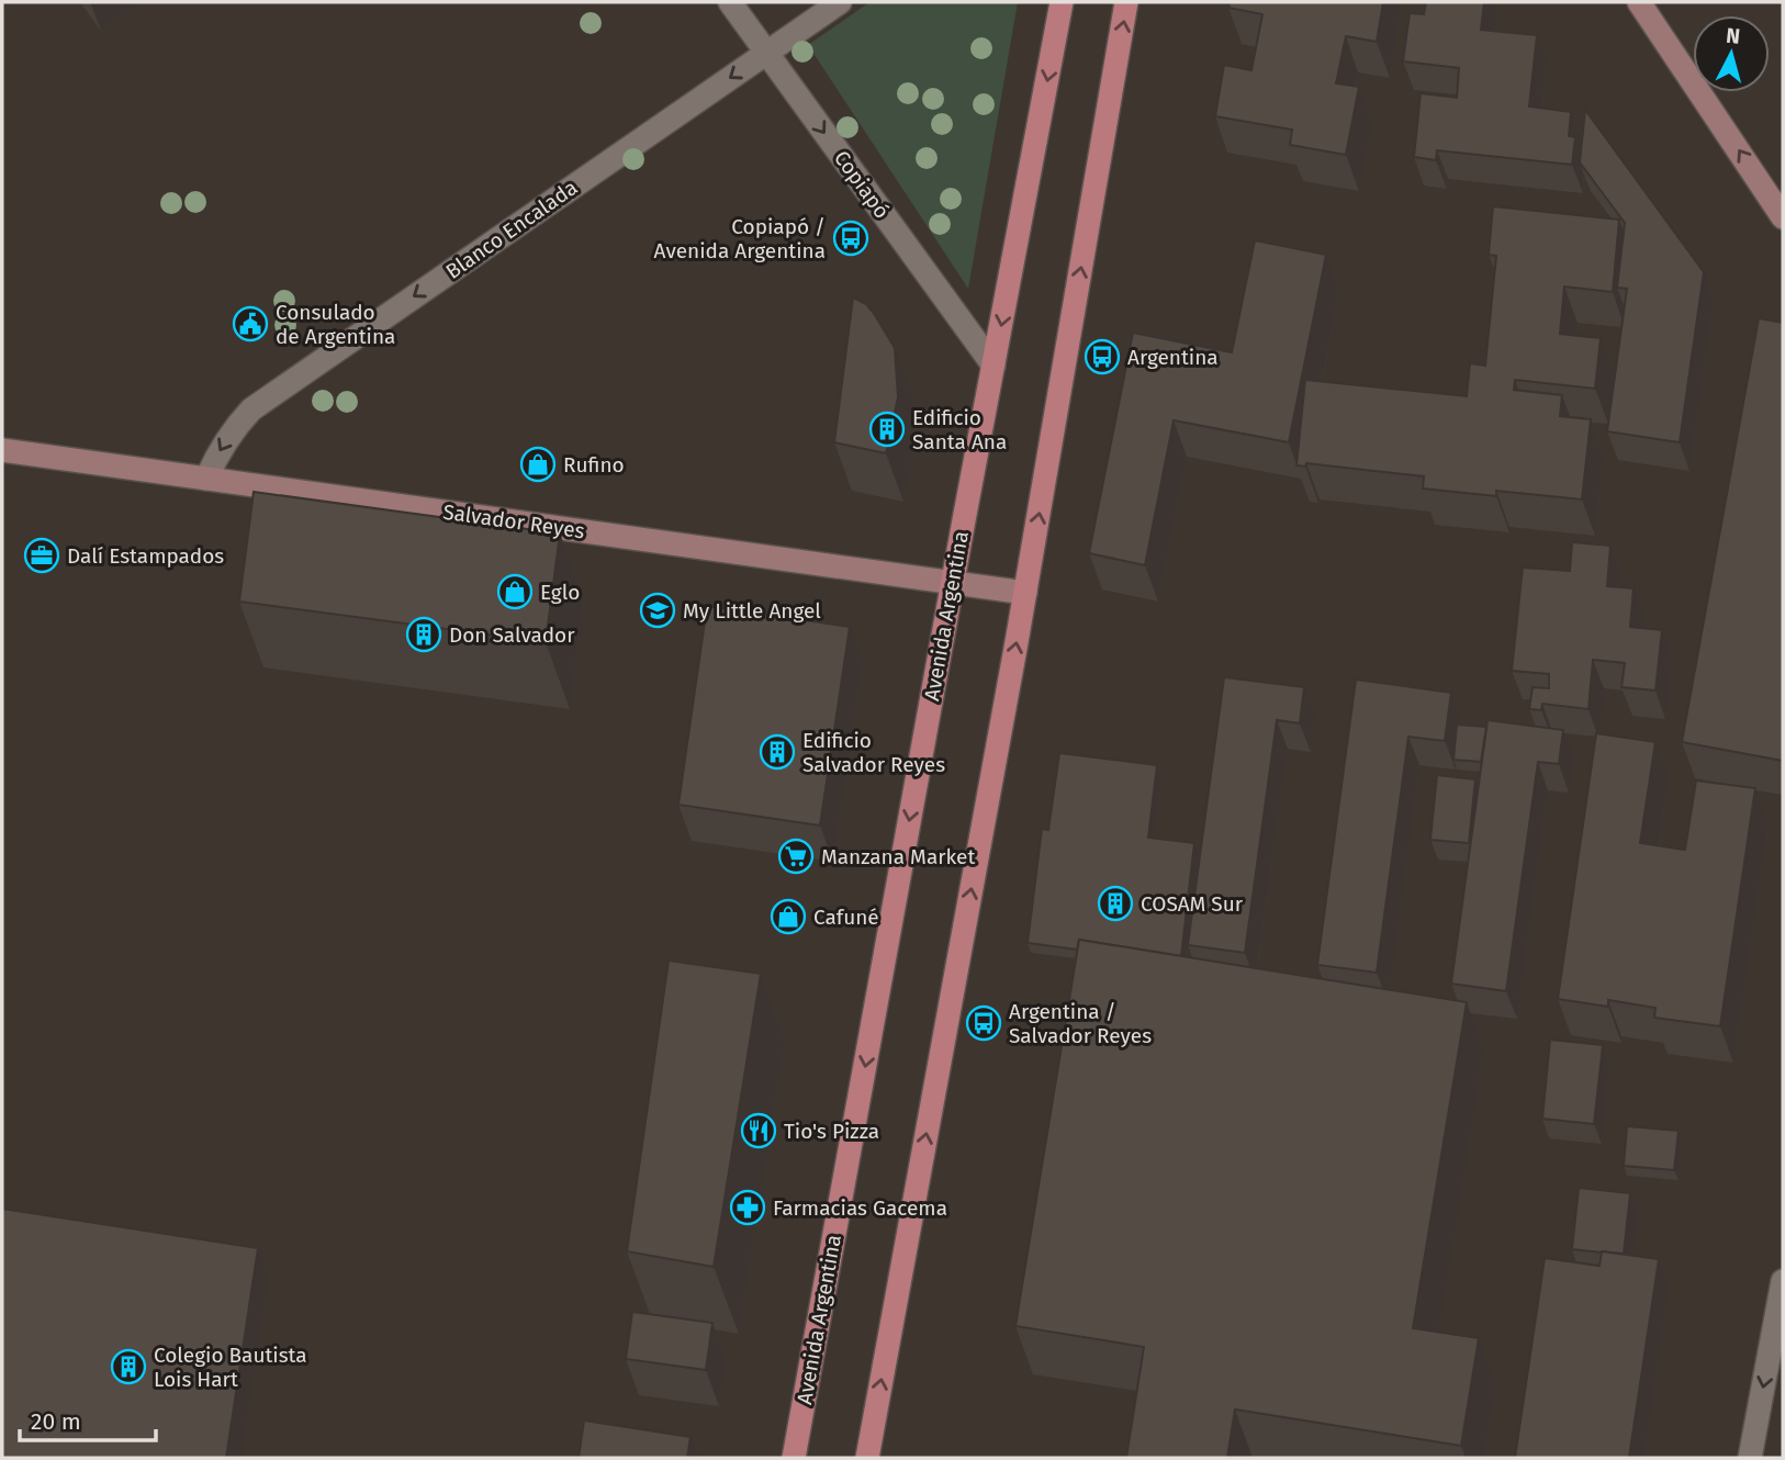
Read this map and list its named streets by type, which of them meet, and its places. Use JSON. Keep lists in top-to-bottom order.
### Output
{
  "streets": {
    "main road": ["Avenida Argentina"],
    "street": ["Copiapó", "Blanco Encalada", "Salvador Reyes"]
  },
  "crossings": [
    ["Copiapó", "Blanco Encalada"],
    ["Copiapó", "Avenida Argentina"],
    ["Blanco Encalada", "Salvador Reyes"],
    ["Salvador Reyes", "Avenida Argentina"]
  ],
  "one_way": ["Copiapó", "Blanco Encalada"],
  "places": {
    "bus stop": ["Copiapó / Avenida Argentina", "Argentina", "Argentina / Salvador Reyes"],
    "public building": ["Consulado de Argentina"],
    "building": [
      "Edificio Santa Ana",
      "Don Salvador",
      "Edificio Salvador Reyes",
      "COSAM Sur",
      "Colegio Bautista Lois Hart"
    ],
    "shop": ["Rufino", "Eglo", "Cafuné"],
    "office": ["Dalí Estampados"],
    "school or university": ["My Little Angel"],
    "supermarket": ["Manzana Market"],
    "restaurant": ["Tio's Pizza"],
    "pharmacy": ["Farmacias Gacema"]
  },
  "scale_bar": "20 m",
  "north": "top"
}
